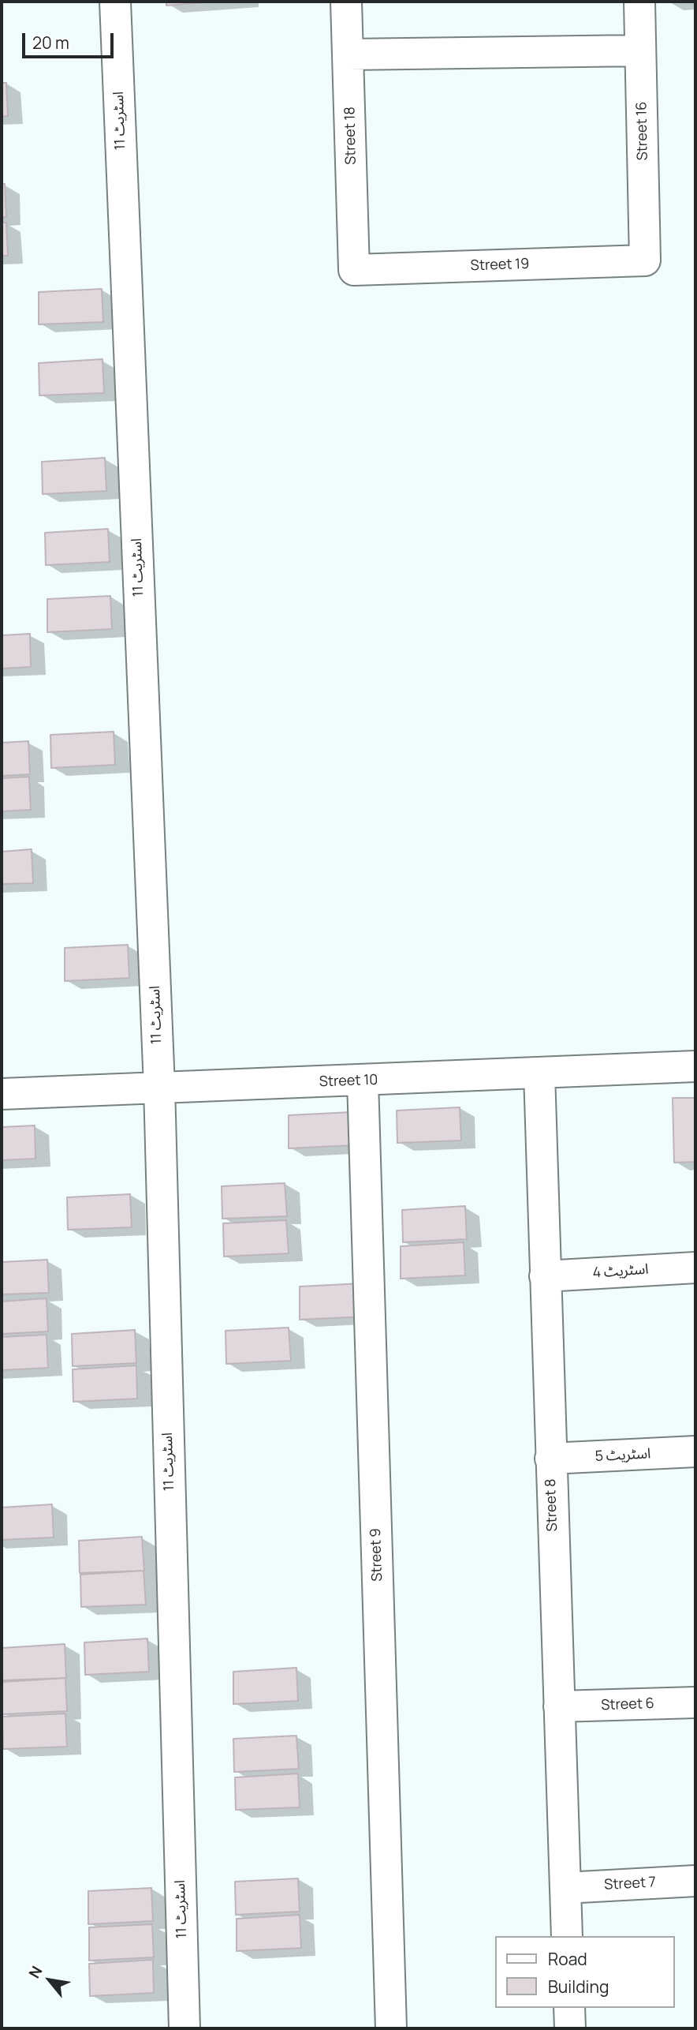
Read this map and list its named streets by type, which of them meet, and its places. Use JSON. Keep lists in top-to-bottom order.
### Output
{
  "streets": {
    "street": [
      "اسٹریٹ 11",
      "Street 16",
      "Street 18",
      "Street 19",
      "Street 10",
      "اسٹریٹ 4",
      "اسٹریٹ 5",
      "Street 8",
      "Street 9",
      "Street 6",
      "Street 7"
    ]
  },
  "crossings": [
    ["اسٹریٹ 11", "Street 10"],
    ["Street 16", "Street 19"],
    ["Street 18", "Street 19"],
    ["Street 10", "Street 8"],
    ["Street 10", "Street 9"],
    ["اسٹریٹ 4", "Street 8"],
    ["اسٹریٹ 5", "Street 8"],
    ["Street 8", "Street 6"],
    ["Street 8", "Street 7"]
  ],
  "legend": ["Road", "Building"],
  "scale_bar": "20 m",
  "north": "top left"
}
